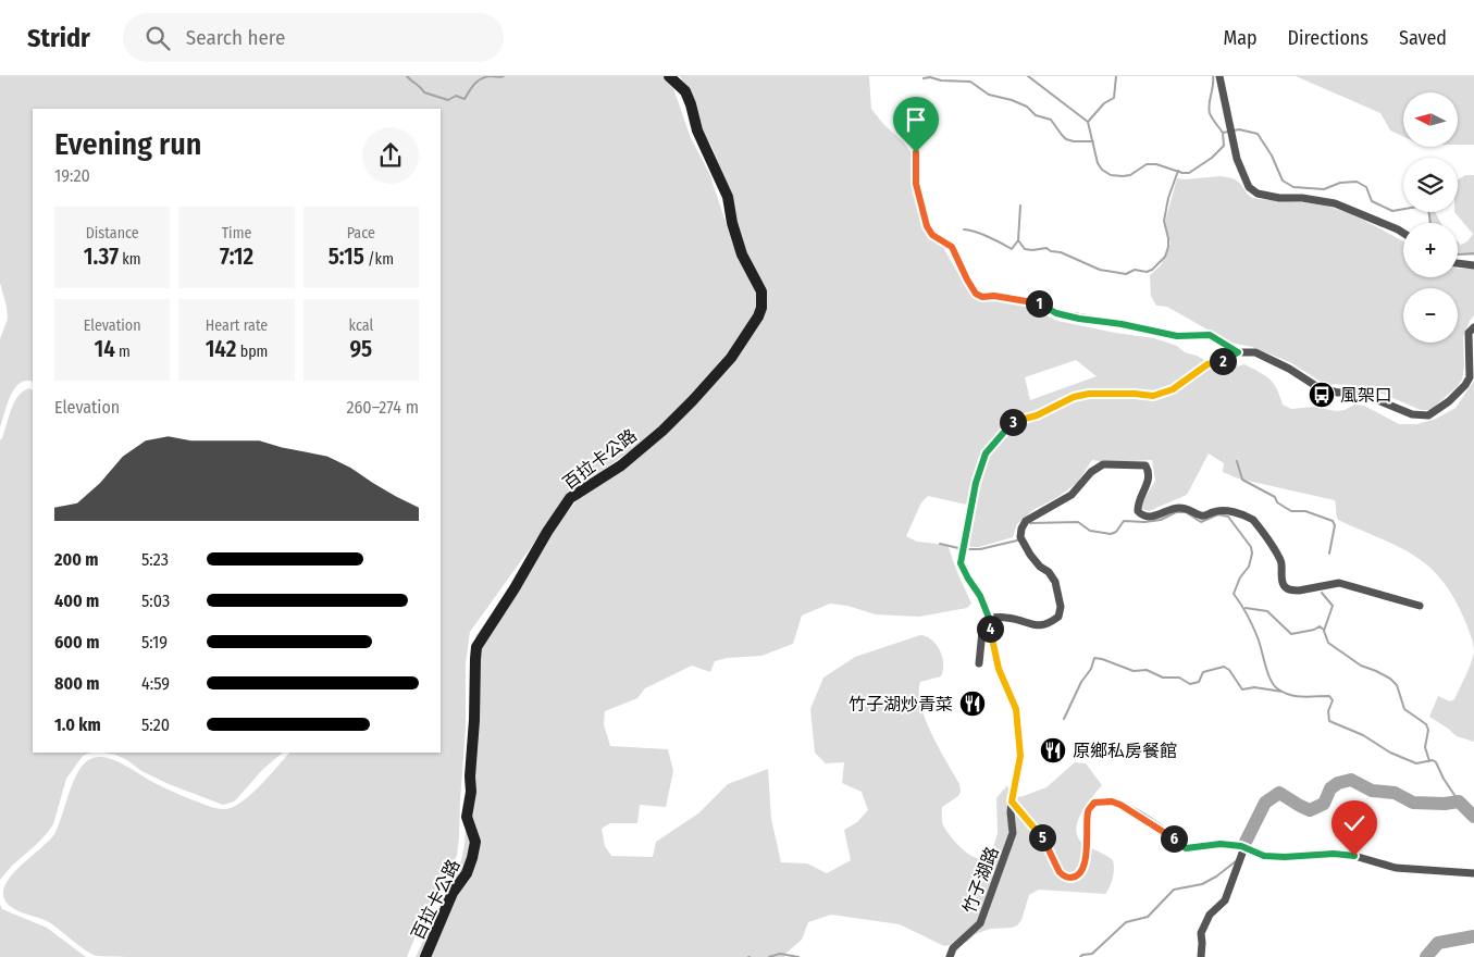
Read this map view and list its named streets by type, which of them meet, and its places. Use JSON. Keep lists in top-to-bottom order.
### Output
{
  "streets": {
    "main road": ["百拉卡公路"],
    "street": ["竹子湖路"]
  },
  "places": {
    "bus stop": ["風架口"],
    "restaurant": ["竹子湖炒青菜", "原鄉私房餐館"]
  },
  "north": "left",
  "page": {
    "header": "Stridr",
    "search": "Search here",
    "nav": ["Map", "Directions", "Saved"],
    "map_buttons": ["+", "−"],
    "heading": ["Evening run", "19:20"],
    "stats": [
      ["Distance", "1.37 km"],
      ["Time", "7:12"],
      ["Pace", "5:15 /km"],
      ["Elevation", "14 m"],
      ["Heart rate", "142 bpm"],
      ["kcal", "95"]
    ],
    "pins": [
      "1",
      "2",
      "3",
      "4",
      "5",
      "6"
    ],
    "chart": ["Elevation", "260–274 m"],
    "list": [
      {
        "name": "200 m",
        "note": "5:23"
      },
      {
        "name": "400 m",
        "note": "5:03"
      },
      {
        "name": "600 m",
        "note": "5:19"
      },
      {
        "name": "800 m",
        "note": "4:59"
      },
      {
        "name": "1.0 km",
        "note": "5:20"
      }
    ]
  }
}
